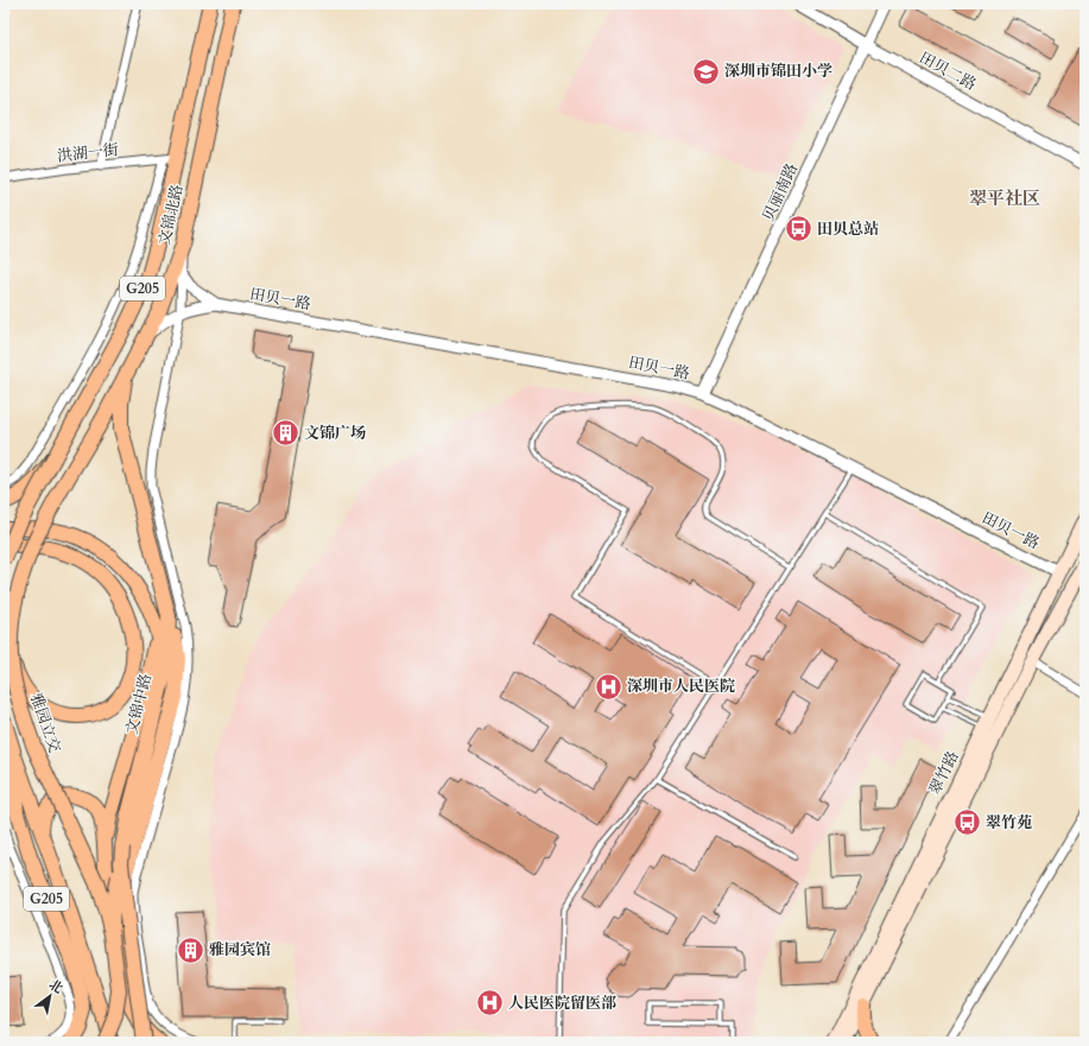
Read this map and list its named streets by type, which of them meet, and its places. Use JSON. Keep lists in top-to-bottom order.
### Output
{
  "streets": {
    "main road": [
      "文锦北路",
      "G205",
      "文锦中路",
      "雅园立交",
      "翠竹路"
    ],
    "street": [
      "田贝二路",
      "洪湖一街",
      "贝丽南路",
      "田贝一路"
    ]
  },
  "crossings": [
    ["田贝二路", "贝丽南路"],
    ["洪湖一街", "文锦北路"],
    ["贝丽南路", "田贝一路"],
    ["文锦北路", "G205"],
    ["文锦北路", "田贝一路"],
    ["文锦北路", "文锦中路"],
    ["文锦北路", "雅园立交"],
    ["田贝一路", "翠竹路"]
  ],
  "districts": ["翠平社区"],
  "places": {
    "school or university": ["深圳市锦田小学"],
    "bus stop": ["田贝总站", "翠竹苑"],
    "building": ["文锦广场", "雅园宾馆"],
    "hospital": ["深圳市人民医院", "人民医院留医部"]
  },
  "north": "top right"
}
